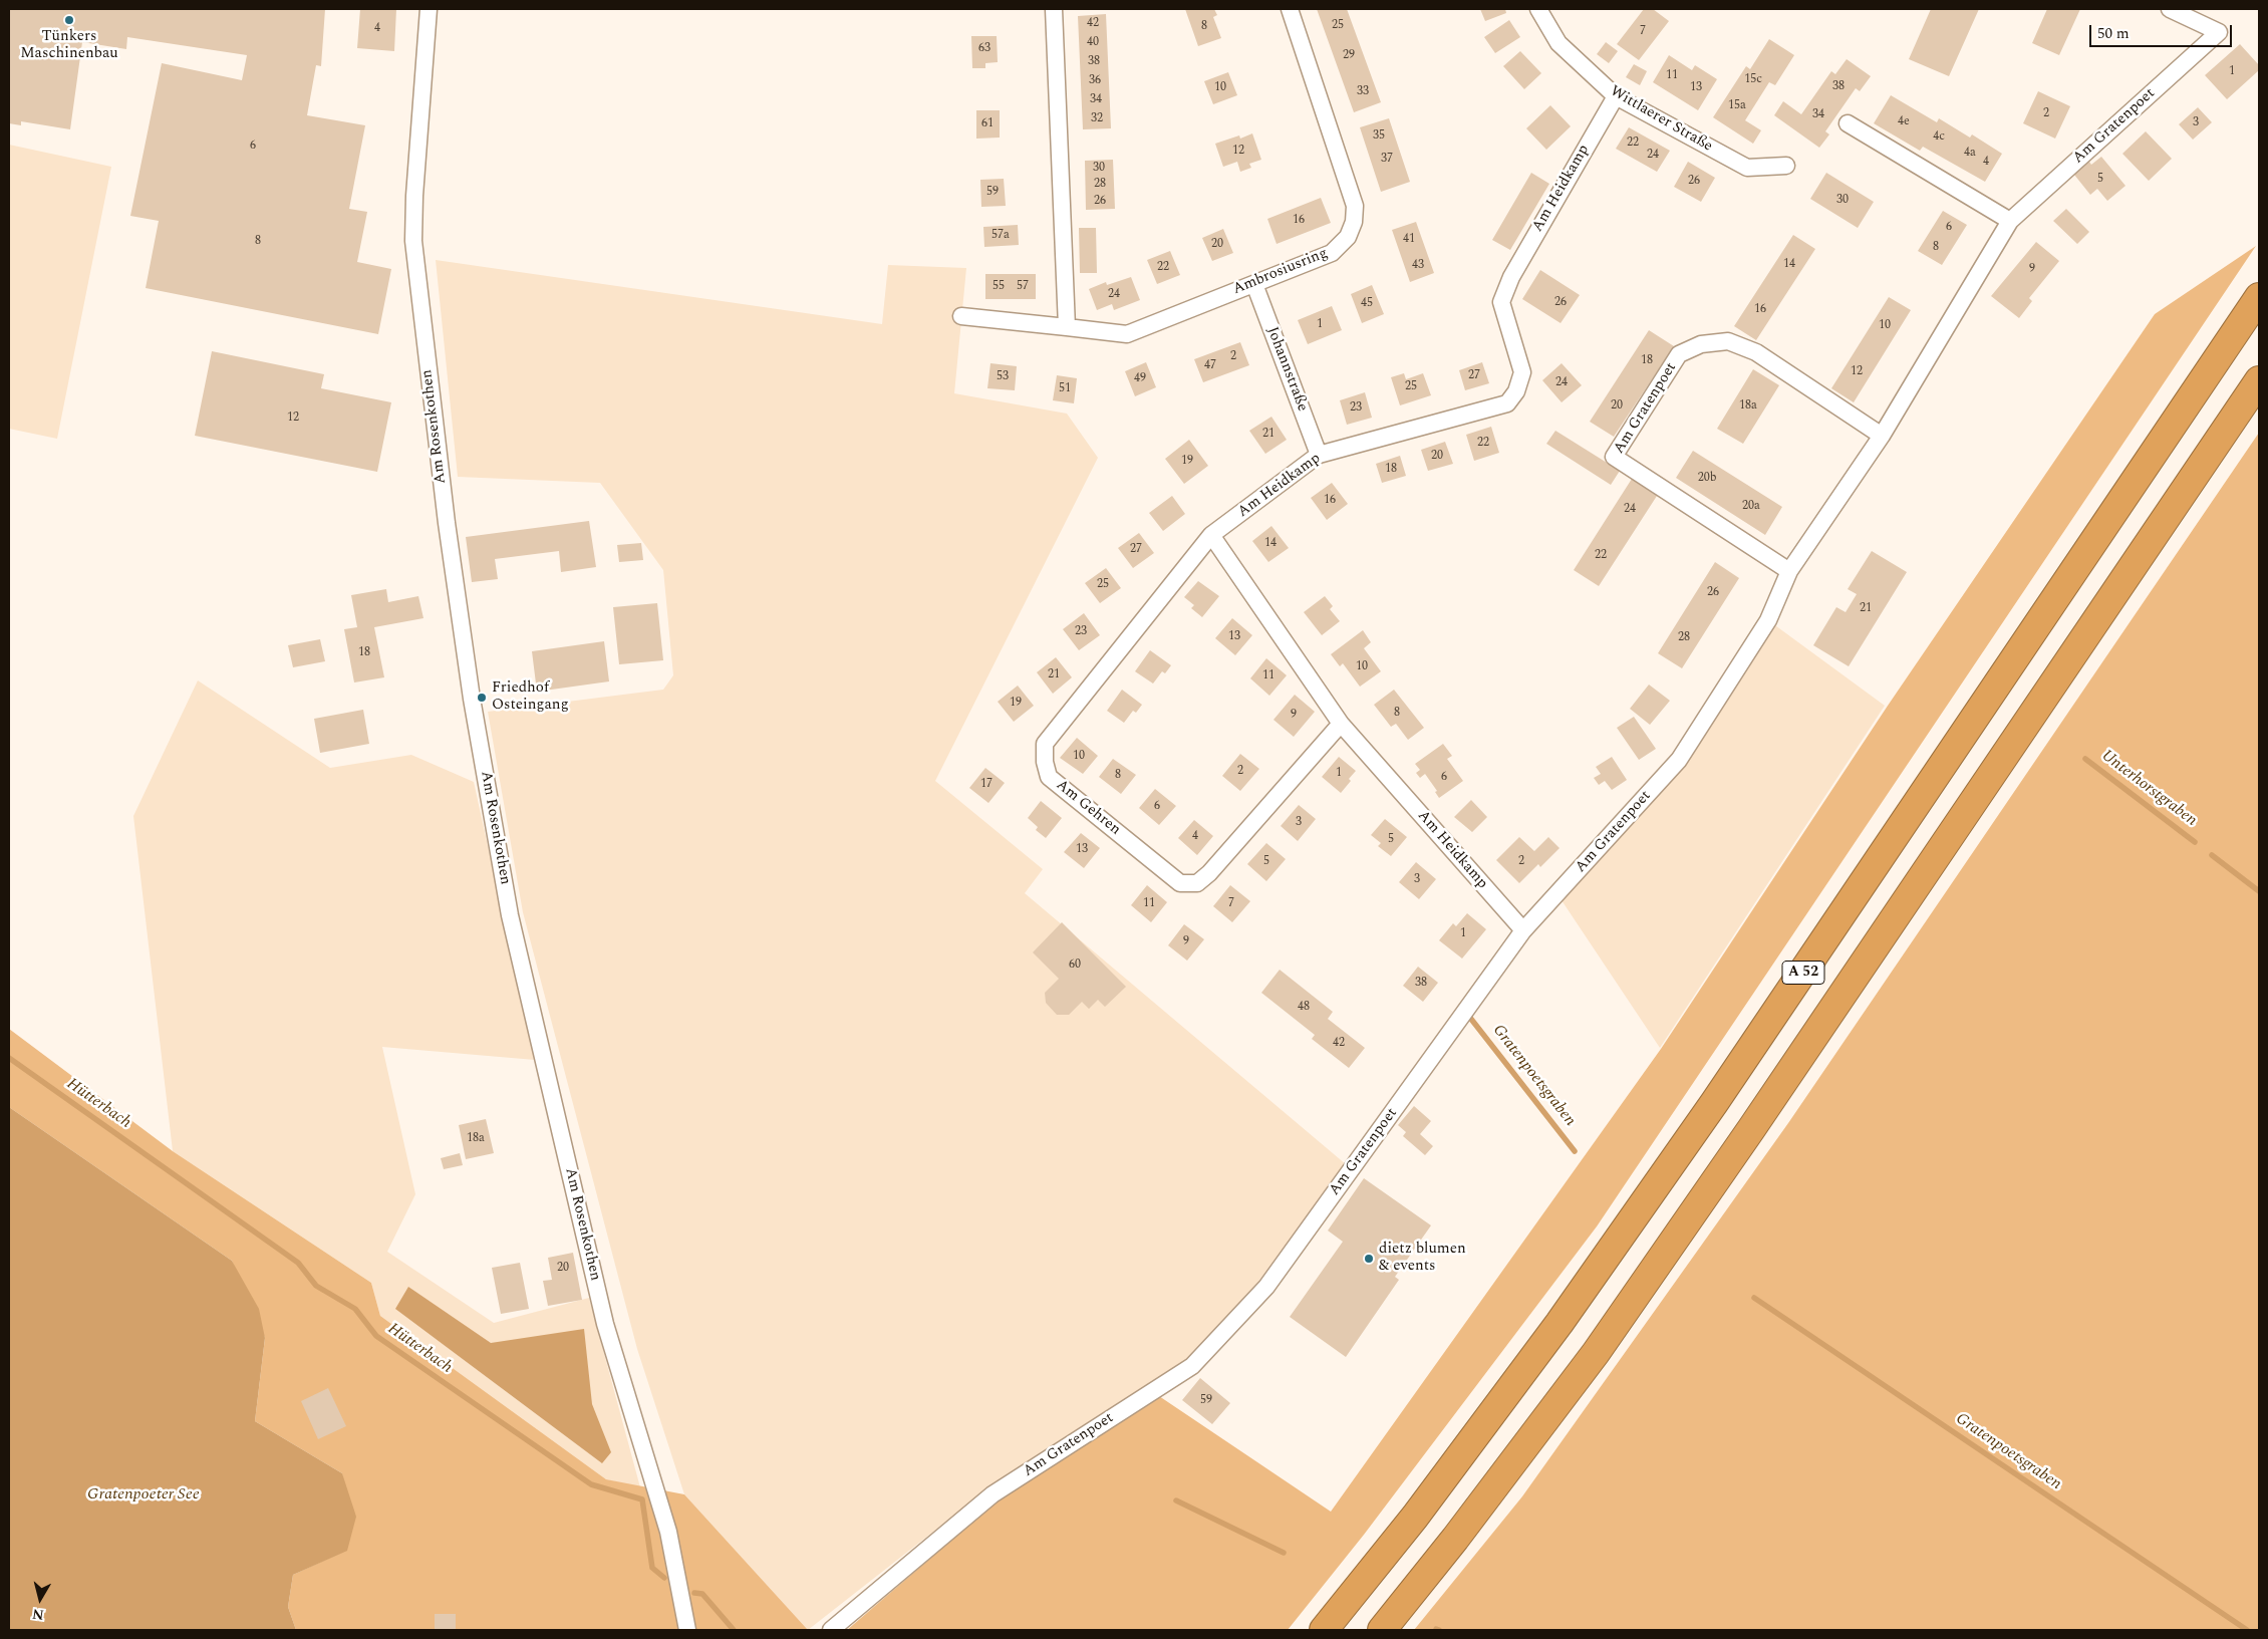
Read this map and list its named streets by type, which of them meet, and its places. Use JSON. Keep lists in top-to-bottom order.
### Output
{
  "streets": {
    "highway": ["A 52"],
    "street": [
      "Wittlaerer Straße",
      "Am Gratenpoet",
      "Am Heidkamp",
      "Ambrosiusring",
      "Johannstraße",
      "Am Rosenkothen",
      "Am Gehren"
    ]
  },
  "crossings": [
    ["Wittlaerer Straße", "Am Heidkamp"],
    ["Am Gratenpoet", "Am Heidkamp"],
    ["Am Heidkamp", "Johannstraße"],
    ["Am Heidkamp", "Am Gehren"],
    ["Ambrosiusring", "Johannstraße"]
  ],
  "water": [
    "Unterhorstgraben",
    "Gratenpoetsgraben",
    "Hütterbach",
    "Gratenpoeter See"
  ],
  "places": ["Tünkers Maschinenbau", "Friedhof Osteingang", "dietz blumen & events"],
  "house_numbers": [
    "42",
    "25",
    "8",
    "4",
    "7",
    "40",
    "63",
    "29",
    "38",
    "1",
    "11",
    "15c",
    "36",
    "38",
    "10",
    "13",
    "33",
    "34",
    "15a",
    "2",
    "34",
    "32",
    "4e",
    "3",
    "61",
    "35",
    "4c",
    "22",
    "6",
    "12",
    "4a",
    "24",
    "37",
    "4",
    "30",
    "5",
    "26",
    "28",
    "59",
    "30",
    "26",
    "16",
    "6",
    "57a",
    "41",
    "8",
    "20",
    "8",
    "14",
    "43",
    "22",
    "9",
    "55",
    "57",
    "24",
    "26",
    "45",
    "16",
    "1",
    "10",
    "2",
    "18",
    "47",
    "12",
    "27",
    "53",
    "49",
    "24",
    "25",
    "51",
    "20",
    "18a",
    "23",
    "12",
    "21",
    "22",
    "20",
    "19",
    "18",
    "20b",
    "16",
    "20a",
    "24",
    "14",
    "27",
    "22",
    "25",
    "26",
    "21",
    "23",
    "13",
    "28",
    "18",
    "10",
    "21",
    "11",
    "19",
    "8",
    "9",
    "10",
    "2",
    "1",
    "8",
    "6",
    "17",
    "6",
    "3",
    "4",
    "5",
    "13",
    "5",
    "2",
    "3",
    "11",
    "7",
    "1",
    "9",
    "60",
    "38",
    "48",
    "42",
    "18a",
    "20",
    "59"
  ],
  "scale_bar": "50 m",
  "north": "bottom"
}
